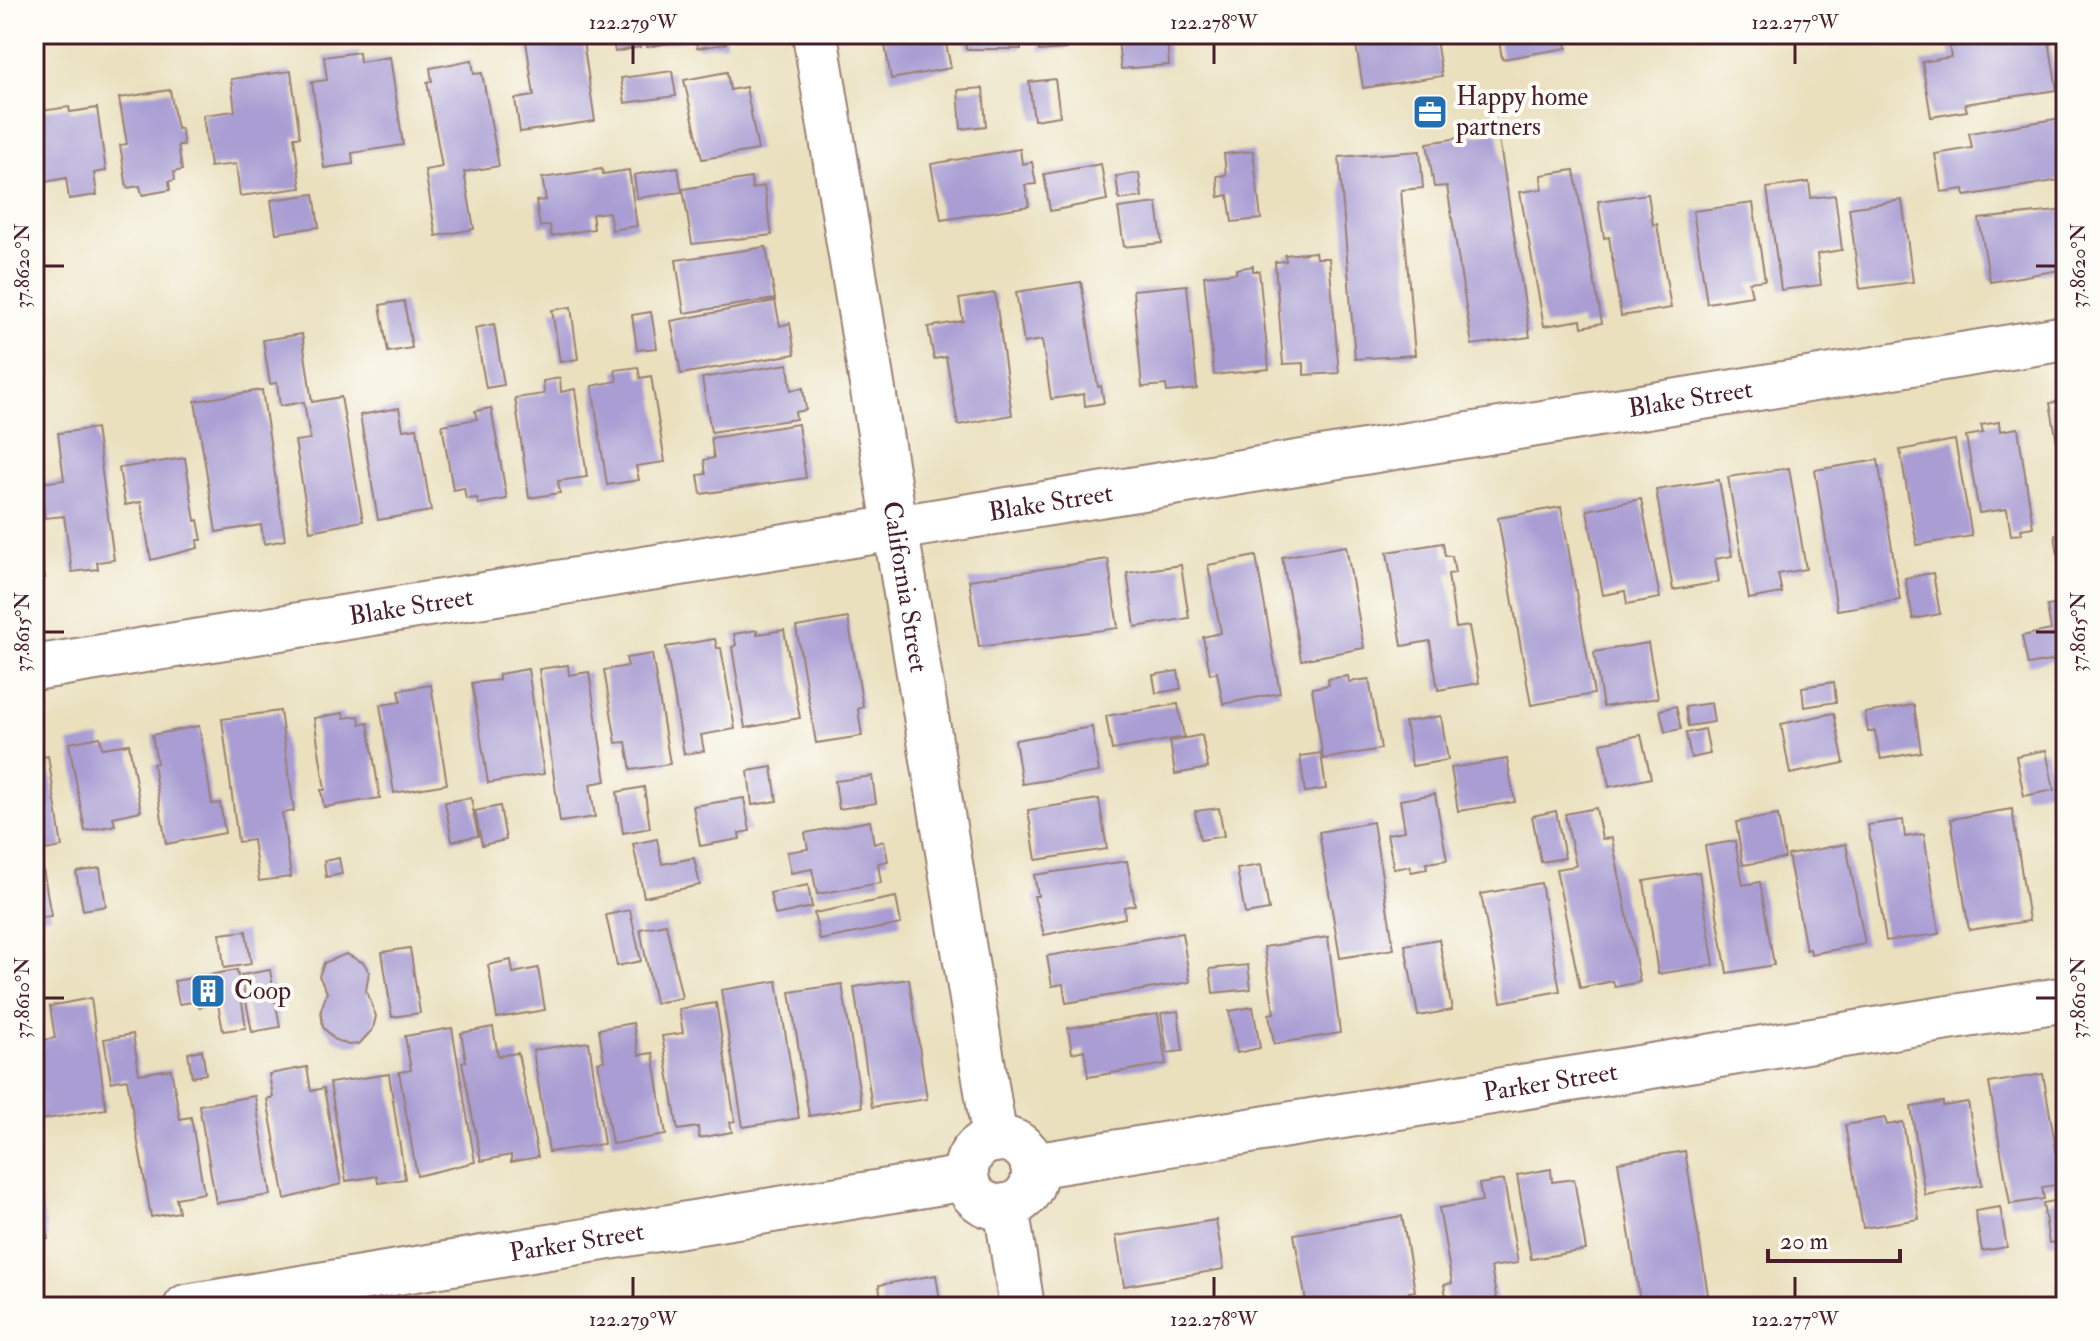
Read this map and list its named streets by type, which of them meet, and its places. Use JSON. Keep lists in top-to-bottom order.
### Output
{
  "streets": {
    "street": ["Blake Street", "California Street", "Parker Street"]
  },
  "crossings": [
    ["Blake Street", "California Street"],
    ["California Street", "Parker Street"]
  ],
  "places": {
    "office": ["Happy home partners"],
    "building": ["Coop"]
  },
  "scale_bar": "20 m",
  "coordinates": [
    "122.279°W",
    "122.278°W",
    "122.277°W",
    "37.8620°N",
    "37.8615°N",
    "37.8610°N"
  ]
}
